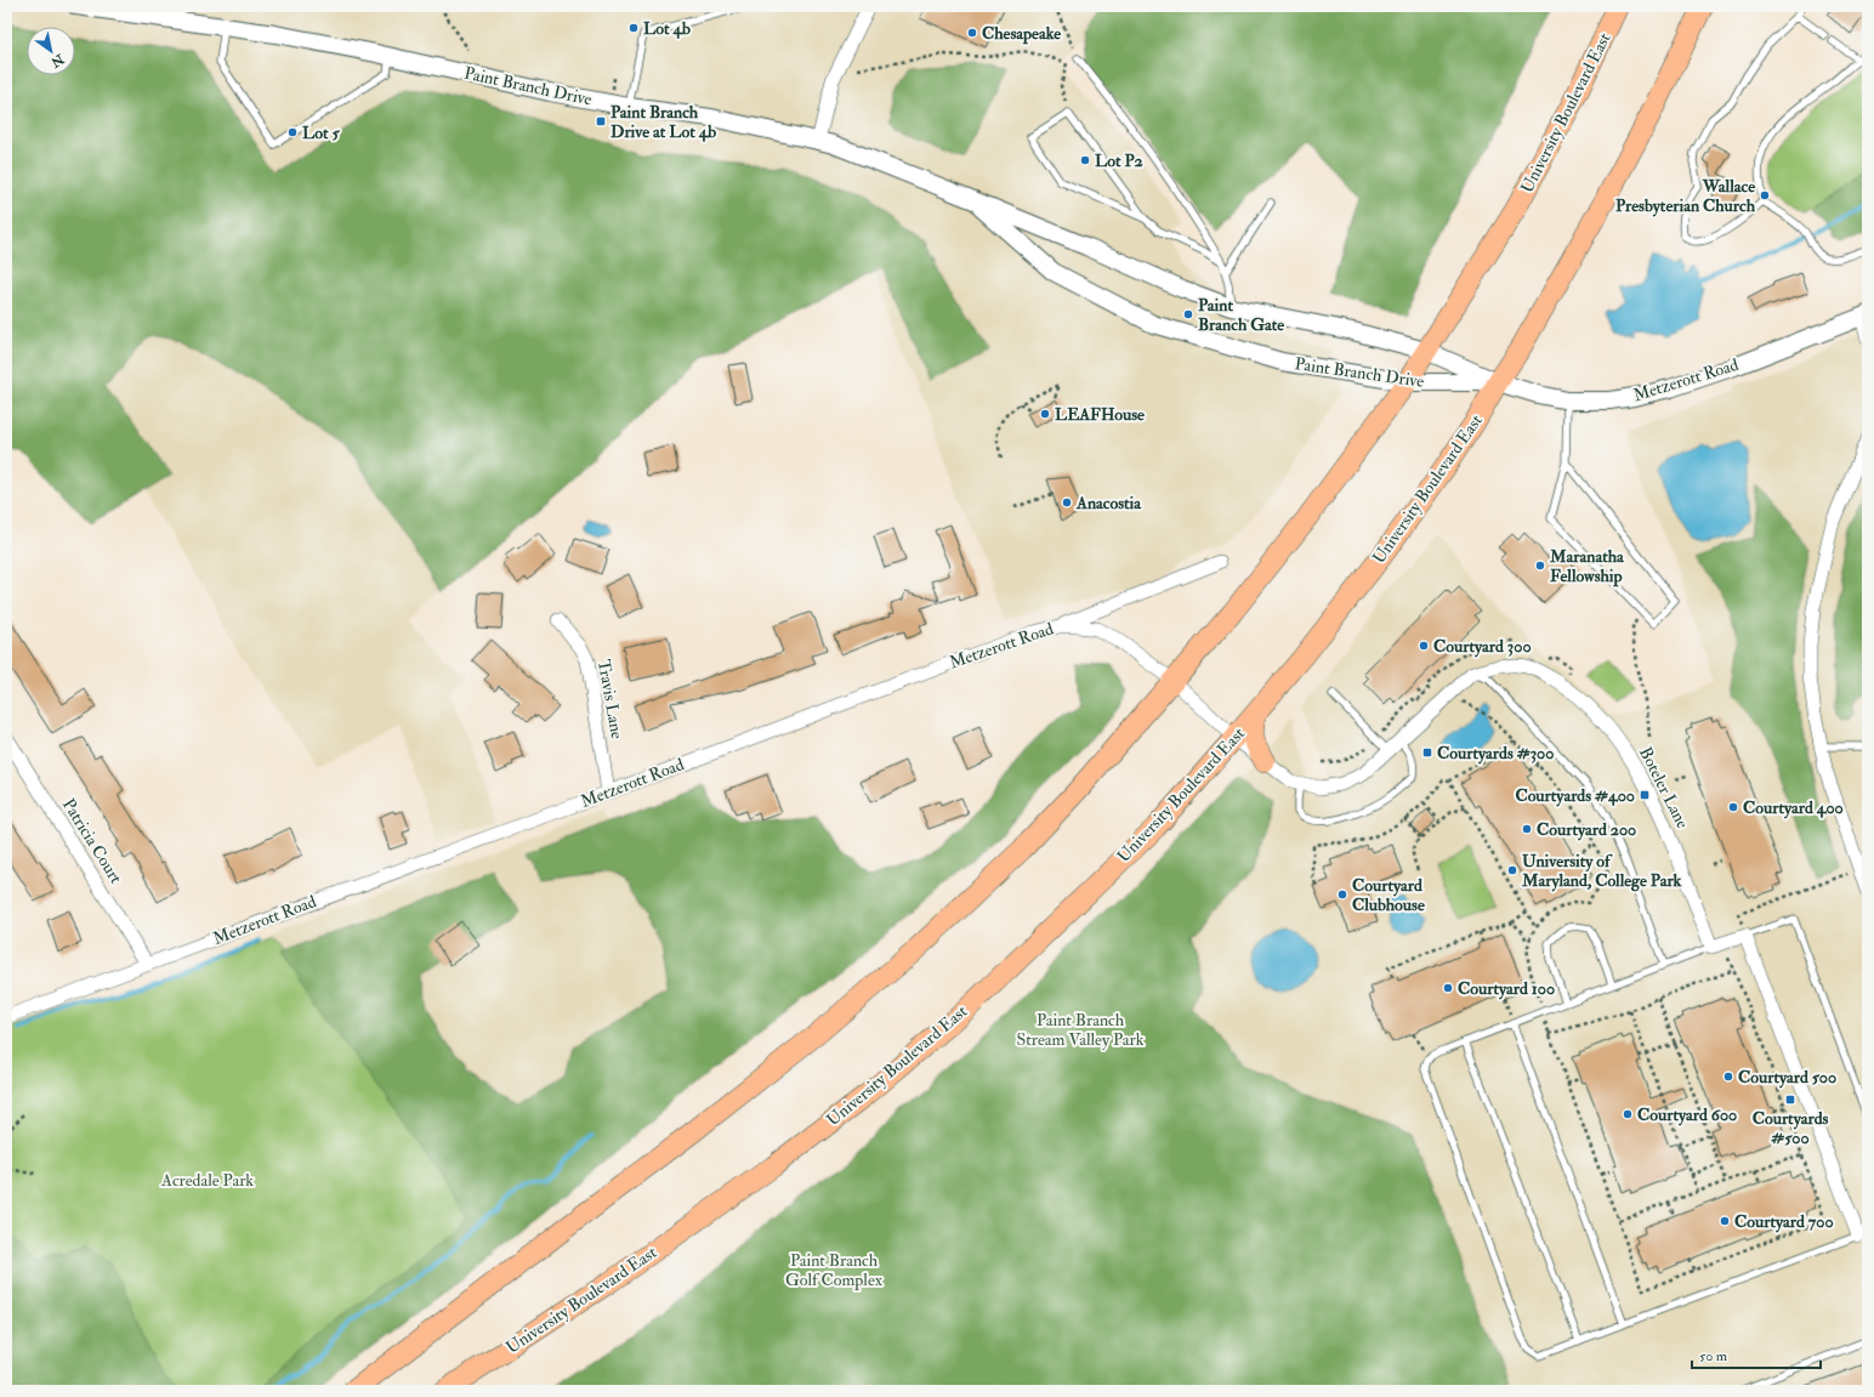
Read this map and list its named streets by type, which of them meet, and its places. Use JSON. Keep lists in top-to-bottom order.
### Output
{
  "streets": {
    "main road": ["University Boulevard East"],
    "street": [
      "Paint Branch Drive",
      "Metzerott Road",
      "Travis Lane",
      "Boteler Lane",
      "Patricia Court"
    ]
  },
  "crossings": [
    ["Paint Branch Drive", "University Boulevard East"],
    ["Paint Branch Drive", "Metzerott Road"],
    ["University Boulevard East", "Metzerott Road"],
    ["University Boulevard East", "Boteler Lane"],
    ["Metzerott Road", "Travis Lane"],
    ["Metzerott Road", "Boteler Lane"],
    ["Metzerott Road", "Patricia Court"]
  ],
  "parks": ["Paint Branch Stream Valley Park", "Acredale Park", "Paint Branch Golf Complex"],
  "places": {
    "other": [
      "Lot 4b",
      "Chesapeake",
      "Lot 5",
      "Lot P2",
      "Wallace Presbyterian Church",
      "Paint Branch Gate",
      "LEAFHouse",
      "Anacostia",
      "Maranatha Fellowship",
      "Courtyard 300",
      "Courtyard 400",
      "Courtyard 200",
      "University of Maryland, College Park",
      "Courtyard Clubhouse",
      "Courtyard 100",
      "Courtyard 500",
      "Courtyard 600",
      "Courtyard 700"
    ],
    "transit": [
      "Paint Branch Drive at Lot 4b",
      "Courtyards #300",
      "Courtyards #400",
      "Courtyards #500"
    ]
  },
  "scale_bar": "50 m",
  "north": "bottom right"
}
